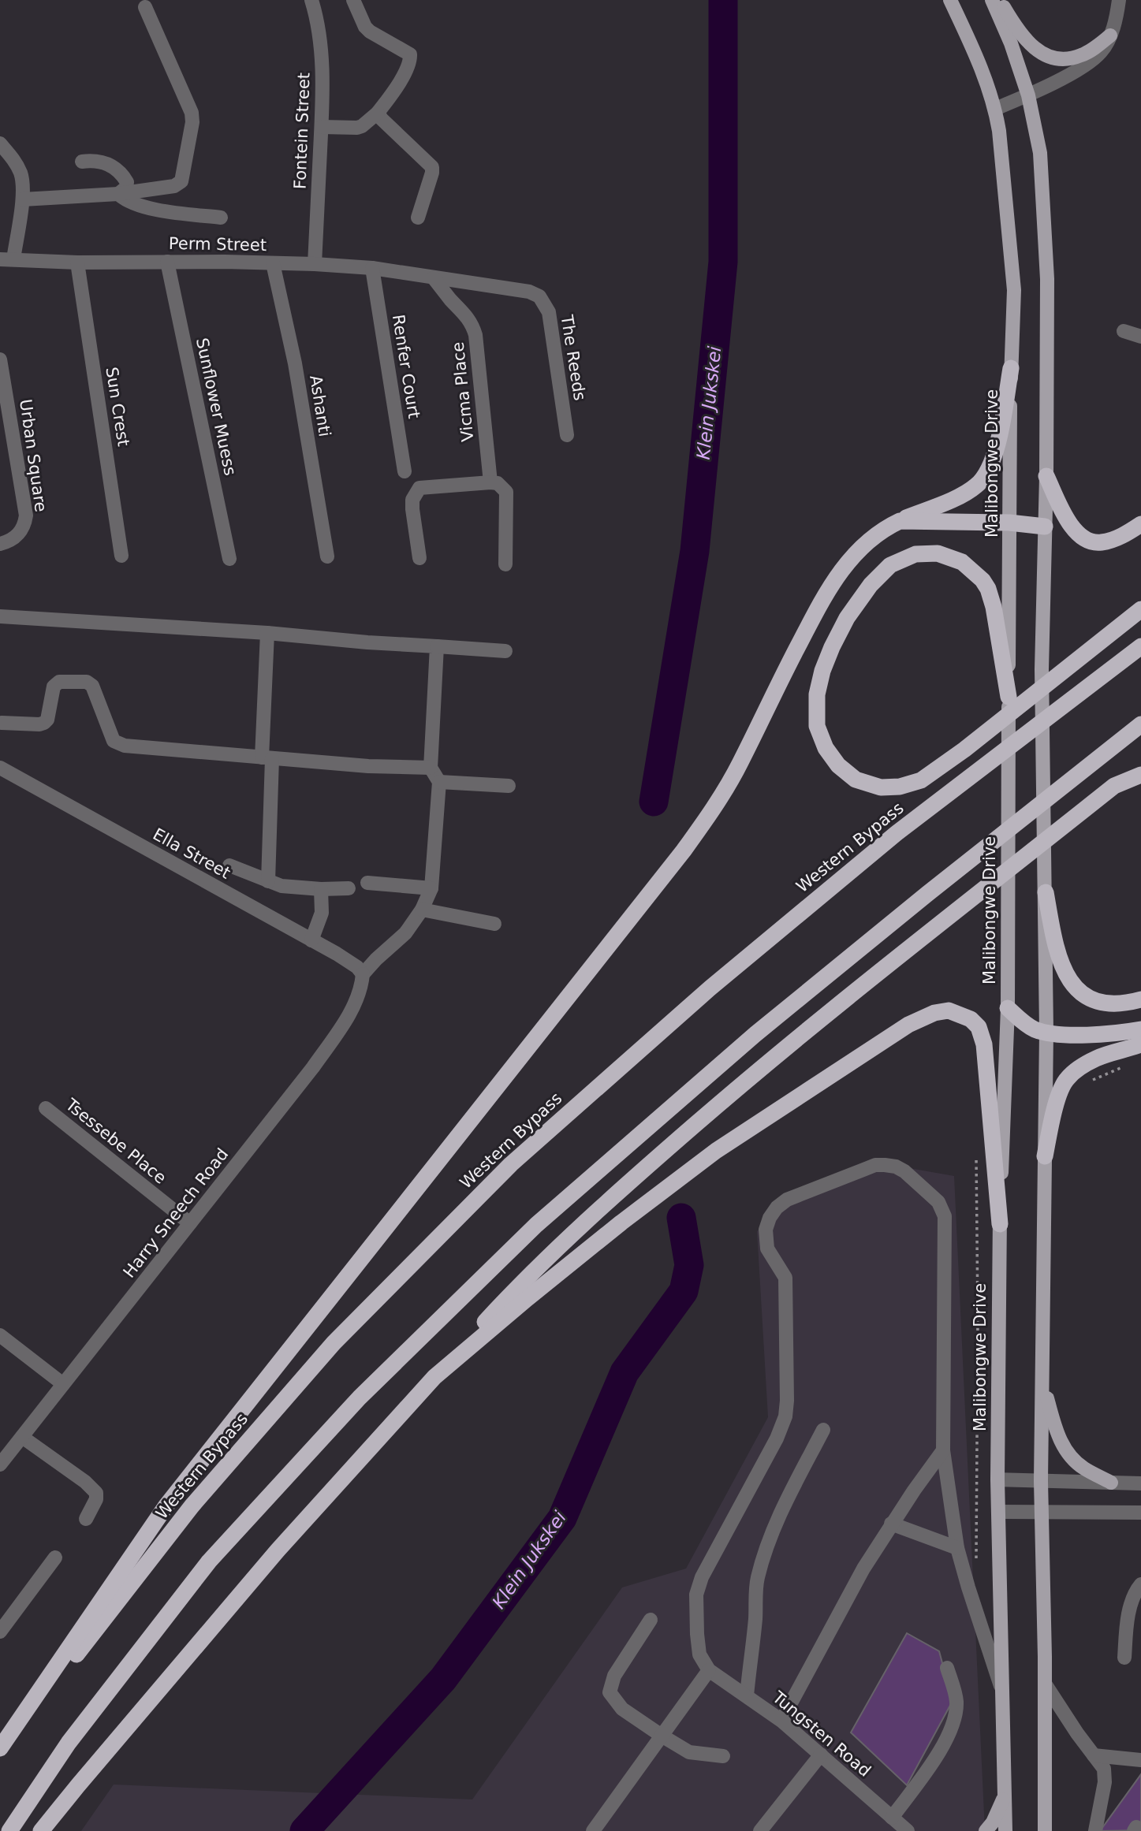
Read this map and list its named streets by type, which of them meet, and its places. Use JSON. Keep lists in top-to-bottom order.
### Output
{
  "streets": {
    "highway": ["Western Bypass"],
    "main road": ["Malibongwe Drive"],
    "street": [
      "Fontein Street",
      "Perm Street",
      "The Reeds",
      "Renfer Court",
      "Vicma Place",
      "Ashanti",
      "Sun Crest",
      "Sunflower Muess",
      "Urban Square",
      "Ella Street",
      "Tsessebe Place",
      "Harry Sneech Road",
      "Tungsten Road"
    ]
  },
  "crossings": [
    ["Fontein Street", "Perm Street"],
    ["Perm Street", "The Reeds"],
    ["Perm Street", "Renfer Court"],
    ["Perm Street", "Vicma Place"],
    ["Perm Street", "Ashanti"],
    ["Perm Street", "Sun Crest"],
    ["Perm Street", "Sunflower Muess"],
    ["The Reeds", "Vicma Place"],
    ["Ella Street", "Harry Sneech Road"],
    ["Tsessebe Place", "Harry Sneech Road"]
  ],
  "water": ["Klein Jukskei"]
}
